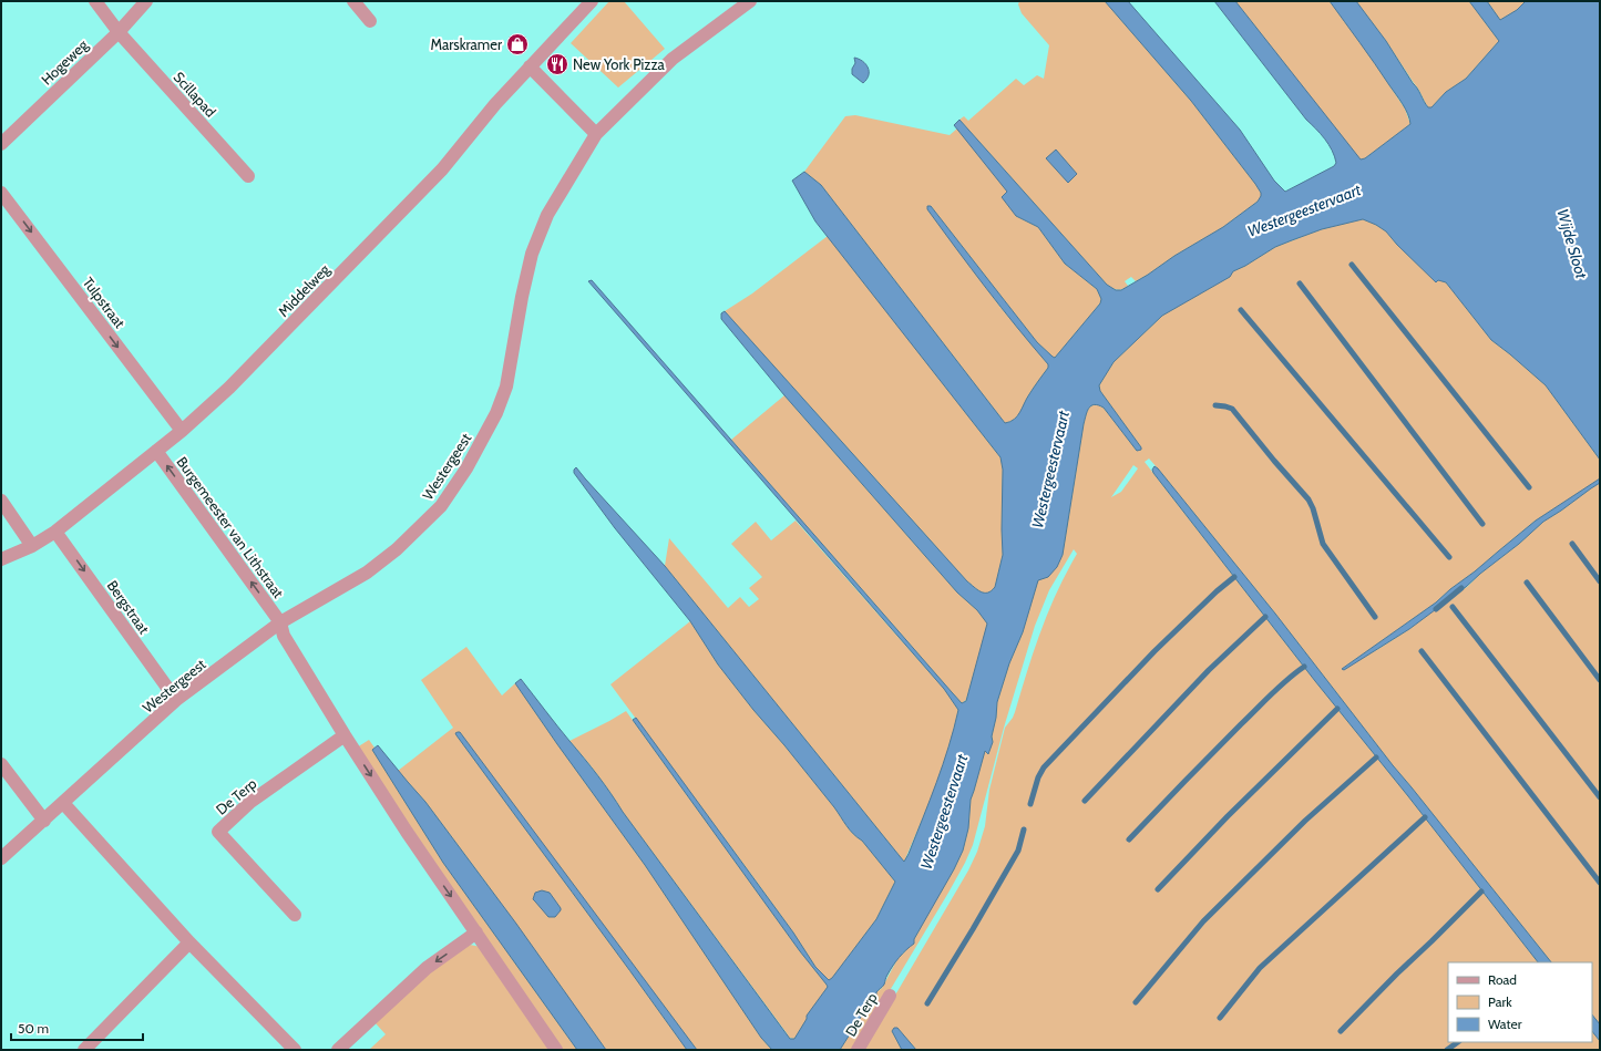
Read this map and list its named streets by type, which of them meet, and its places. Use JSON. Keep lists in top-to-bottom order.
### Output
{
  "streets": {
    "street": [
      "Hogeweg",
      "Scillapad",
      "Middelweg",
      "Tulpstraat",
      "Westergeest",
      "Burgemeester van Lithstraat",
      "Bergstraat",
      "De Terp"
    ]
  },
  "crossings": [
    ["Hogeweg", "Scillapad"],
    ["Middelweg", "Tulpstraat"],
    ["Middelweg", "Burgemeester van Lithstraat"],
    ["Middelweg", "Bergstraat"],
    ["Westergeest", "Burgemeester van Lithstraat"],
    ["Westergeest", "Bergstraat"]
  ],
  "one_way": ["Tulpstraat", "Burgemeester van Lithstraat", "Bergstraat"],
  "water": ["Westergeestervaart", "Wijde Sloot"],
  "places": {
    "shop": ["Marskramer"],
    "restaurant": ["New York Pizza"]
  },
  "legend": ["Road", "Park", "Water"],
  "scale_bar": "50 m"
}
